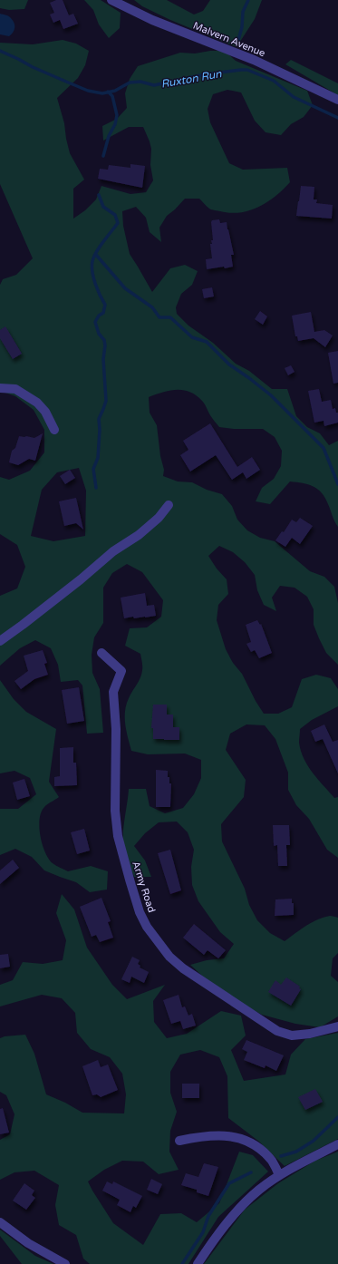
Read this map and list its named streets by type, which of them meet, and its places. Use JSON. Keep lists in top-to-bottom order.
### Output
{
  "streets": {
    "street": ["Malvern Avenue", "Army Road"]
  },
  "water": ["Ruxton Run"]
}
